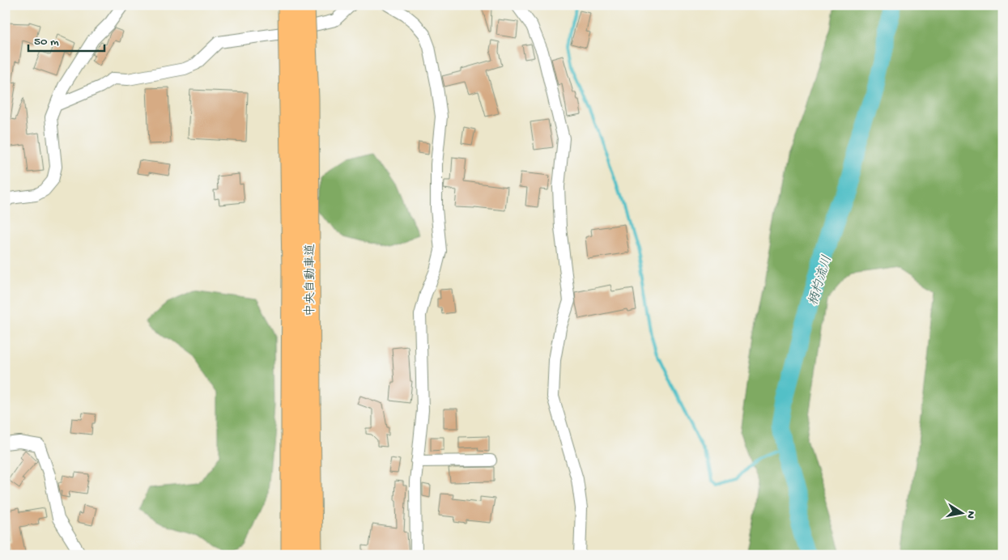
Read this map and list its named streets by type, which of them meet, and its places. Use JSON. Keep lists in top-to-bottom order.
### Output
{
  "streets": {
    "highway": ["中央自動車道"]
  },
  "water": ["柄杓流川"],
  "scale_bar": "50 m",
  "north": "right"
}
